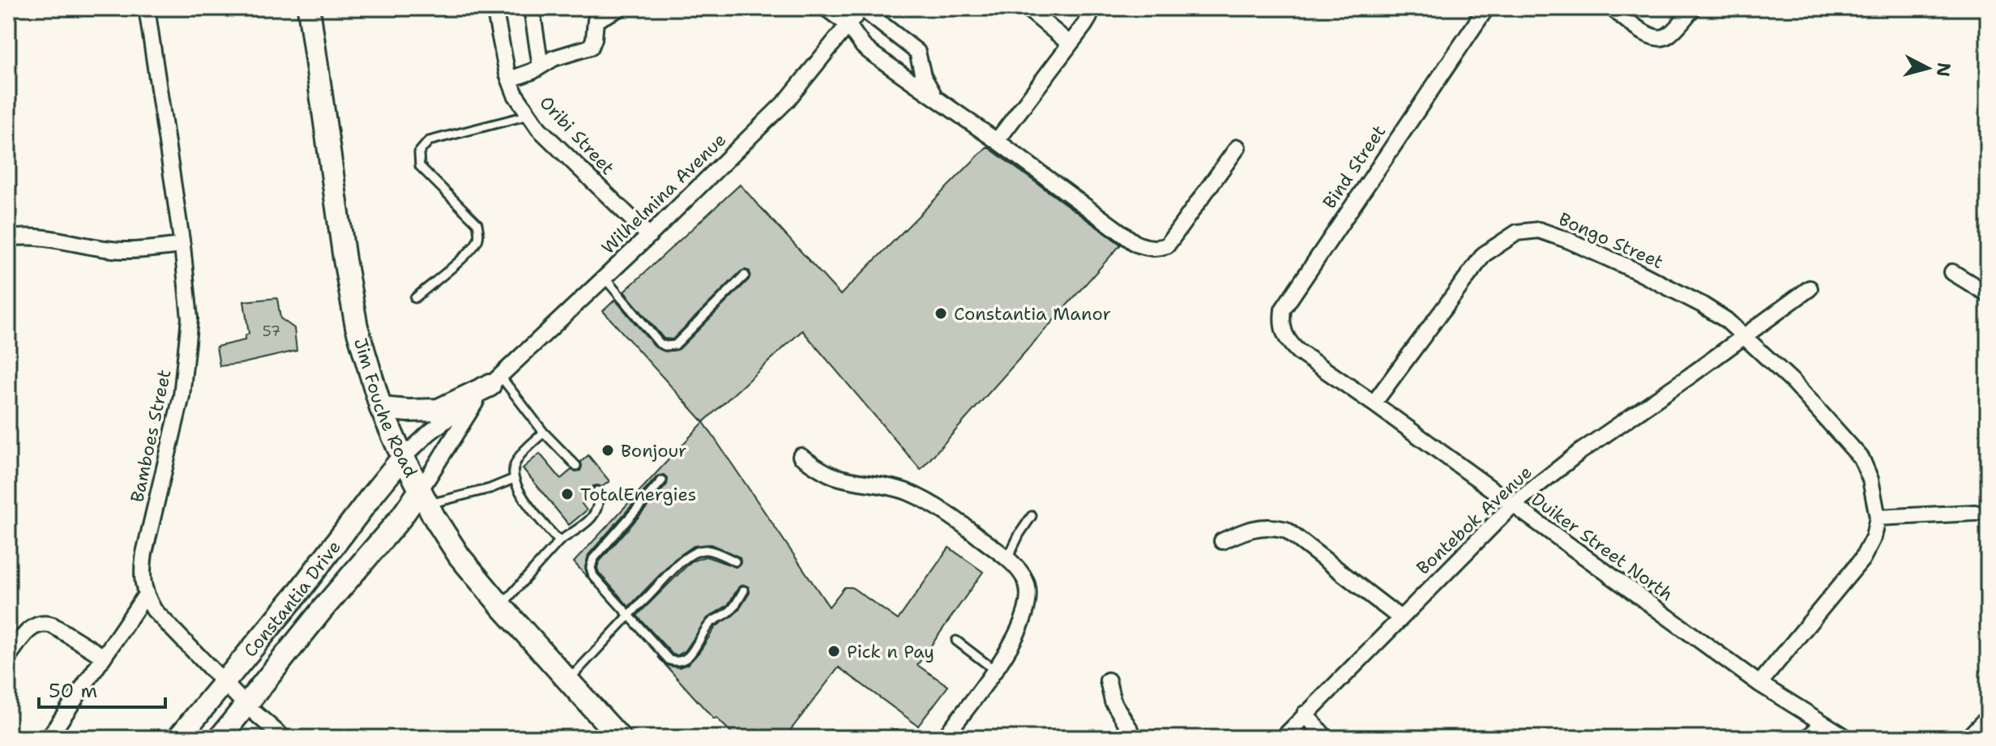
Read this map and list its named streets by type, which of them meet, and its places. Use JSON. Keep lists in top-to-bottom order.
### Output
{
  "streets": {
    "street": [
      "Oribi Street",
      "Bind Street",
      "Wilhelmina Avenue",
      "Bongo Street",
      "Jim Fouche Road",
      "Bamboes Street",
      "Bontebok Avenue",
      "Duiker Street North",
      "Constantia Drive"
    ]
  },
  "crossings": [
    ["Oribi Street", "Wilhelmina Avenue"],
    ["Bind Street", "Duiker Street North"],
    ["Wilhelmina Avenue", "Jim Fouche Road"],
    ["Wilhelmina Avenue", "Constantia Drive"],
    ["Bongo Street", "Bontebok Avenue"],
    ["Bongo Street", "Duiker Street North"],
    ["Jim Fouche Road", "Constantia Drive"],
    ["Bamboes Street", "Constantia Drive"],
    ["Bontebok Avenue", "Duiker Street North"]
  ],
  "places": [
    "Constantia Manor",
    "Bonjour",
    "TotalEnergies",
    "Pick n Pay"
  ],
  "house_numbers": ["57"],
  "scale_bar": "50 m",
  "north": "right"
}
